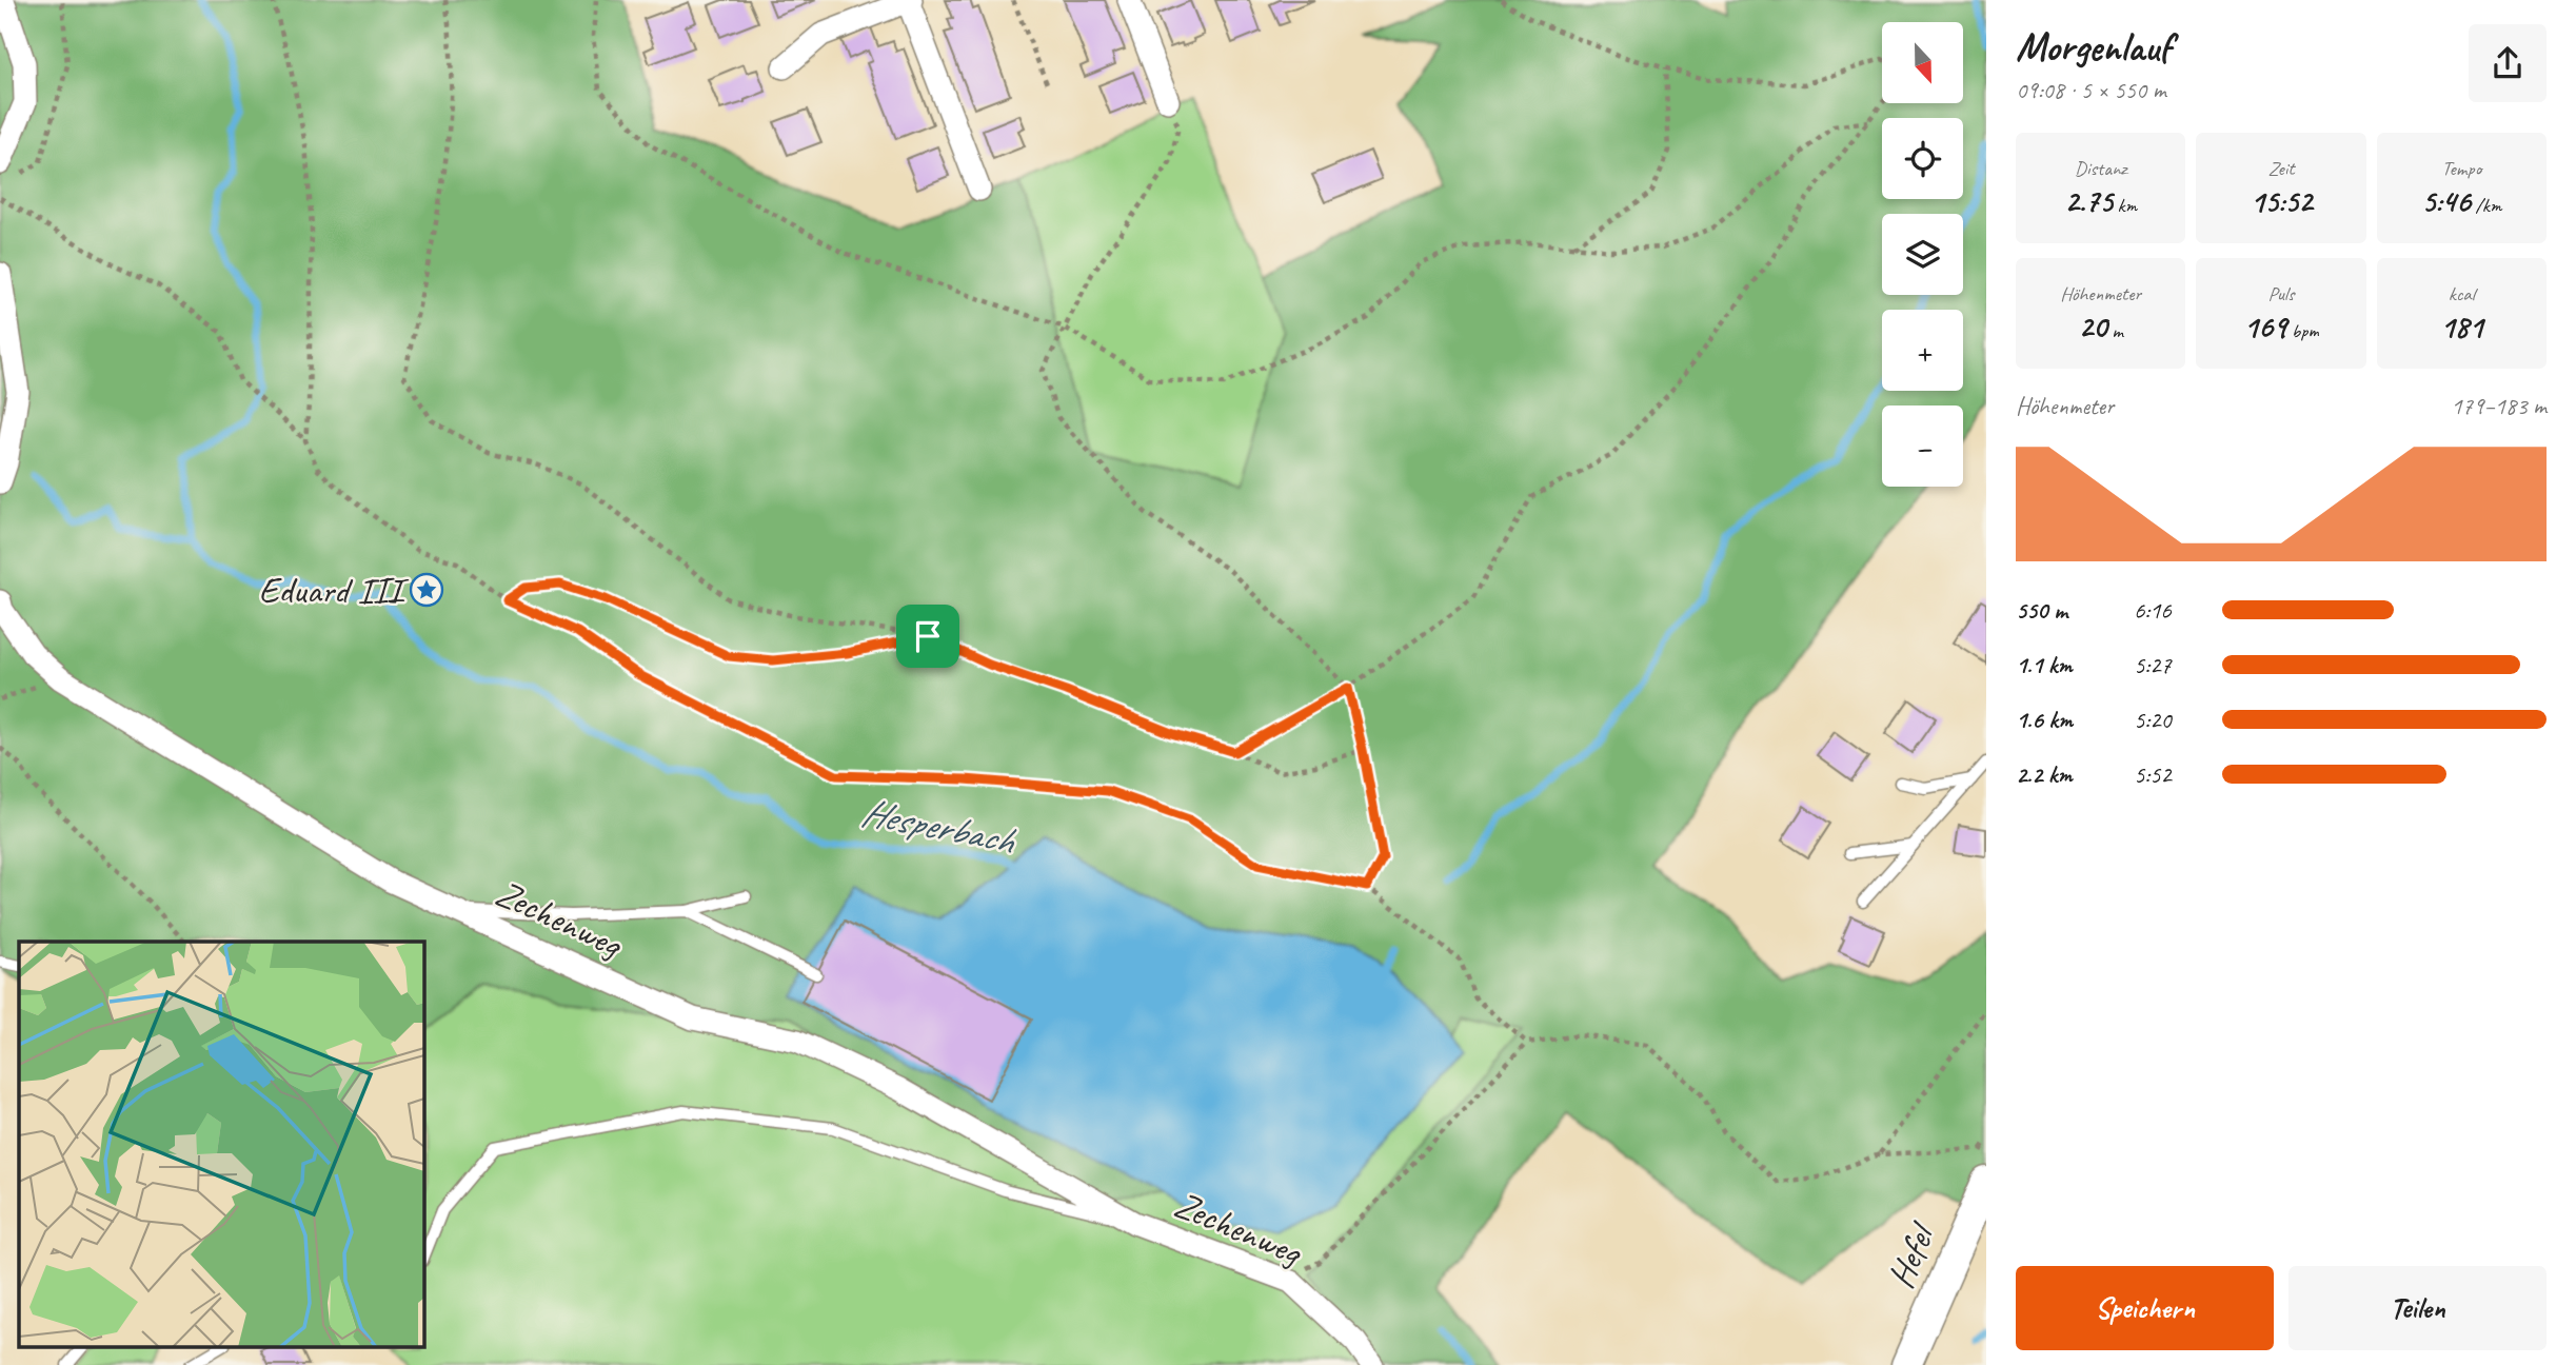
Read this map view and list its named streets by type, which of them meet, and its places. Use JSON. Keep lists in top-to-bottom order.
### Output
{
  "streets": {
    "main road": ["Hefel"],
    "street": ["Zechenweg"]
  },
  "water": ["Hesperbach"],
  "places": {
    "place": ["Eduard III"]
  },
  "north": "bottom",
  "page": {
    "heading": ["Morgenlauf", "09:08 · 5 × 550 m"],
    "map_buttons": ["+", "−"],
    "stats": [
      ["Distanz", "2.75 km"],
      ["Zeit", "15:52"],
      ["Tempo", "5:46 /km"],
      ["Höhenmeter", "20 m"],
      ["Puls", "169 bpm"],
      ["kcal", "181"]
    ],
    "chart": ["Höhenmeter", "179–183 m"],
    "list": [
      {
        "name": "550 m",
        "note": "6:16"
      },
      {
        "name": "1.1 km",
        "note": "5:27"
      },
      {
        "name": "1.6 km",
        "note": "5:20"
      },
      {
        "name": "2.2 km",
        "note": "5:52"
      }
    ],
    "buttons": ["Speichern", "Teilen"]
  }
}
